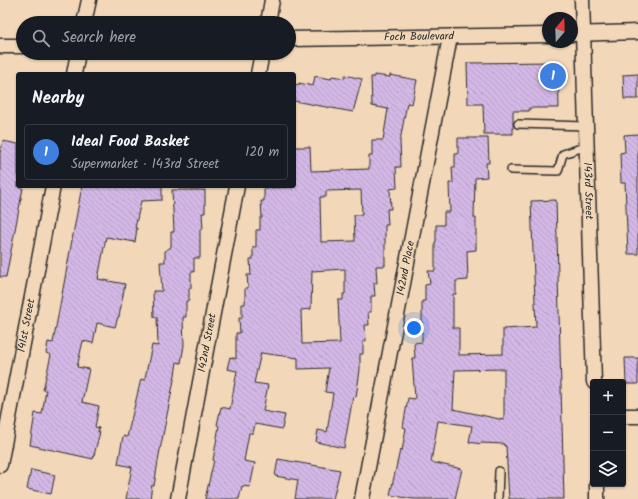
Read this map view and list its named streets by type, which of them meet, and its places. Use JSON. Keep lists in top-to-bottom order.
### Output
{
  "streets": {
    "street": [
      "Foch Boulevard",
      "143rd Street",
      "142nd Place",
      "141st Street",
      "142nd Street"
    ]
  },
  "crossings": [
    ["Foch Boulevard", "142nd Place"]
  ],
  "north": "top",
  "page": {
    "search": "Search here",
    "pins": "1",
    "heading": "Nearby",
    "list": [
      {
        "mark": "1",
        "name": "Ideal Food Basket",
        "note": "Supermarket · 143rd Street",
        "value": "120 m"
      }
    ],
    "map_buttons": ["+", "−"]
  }
}
